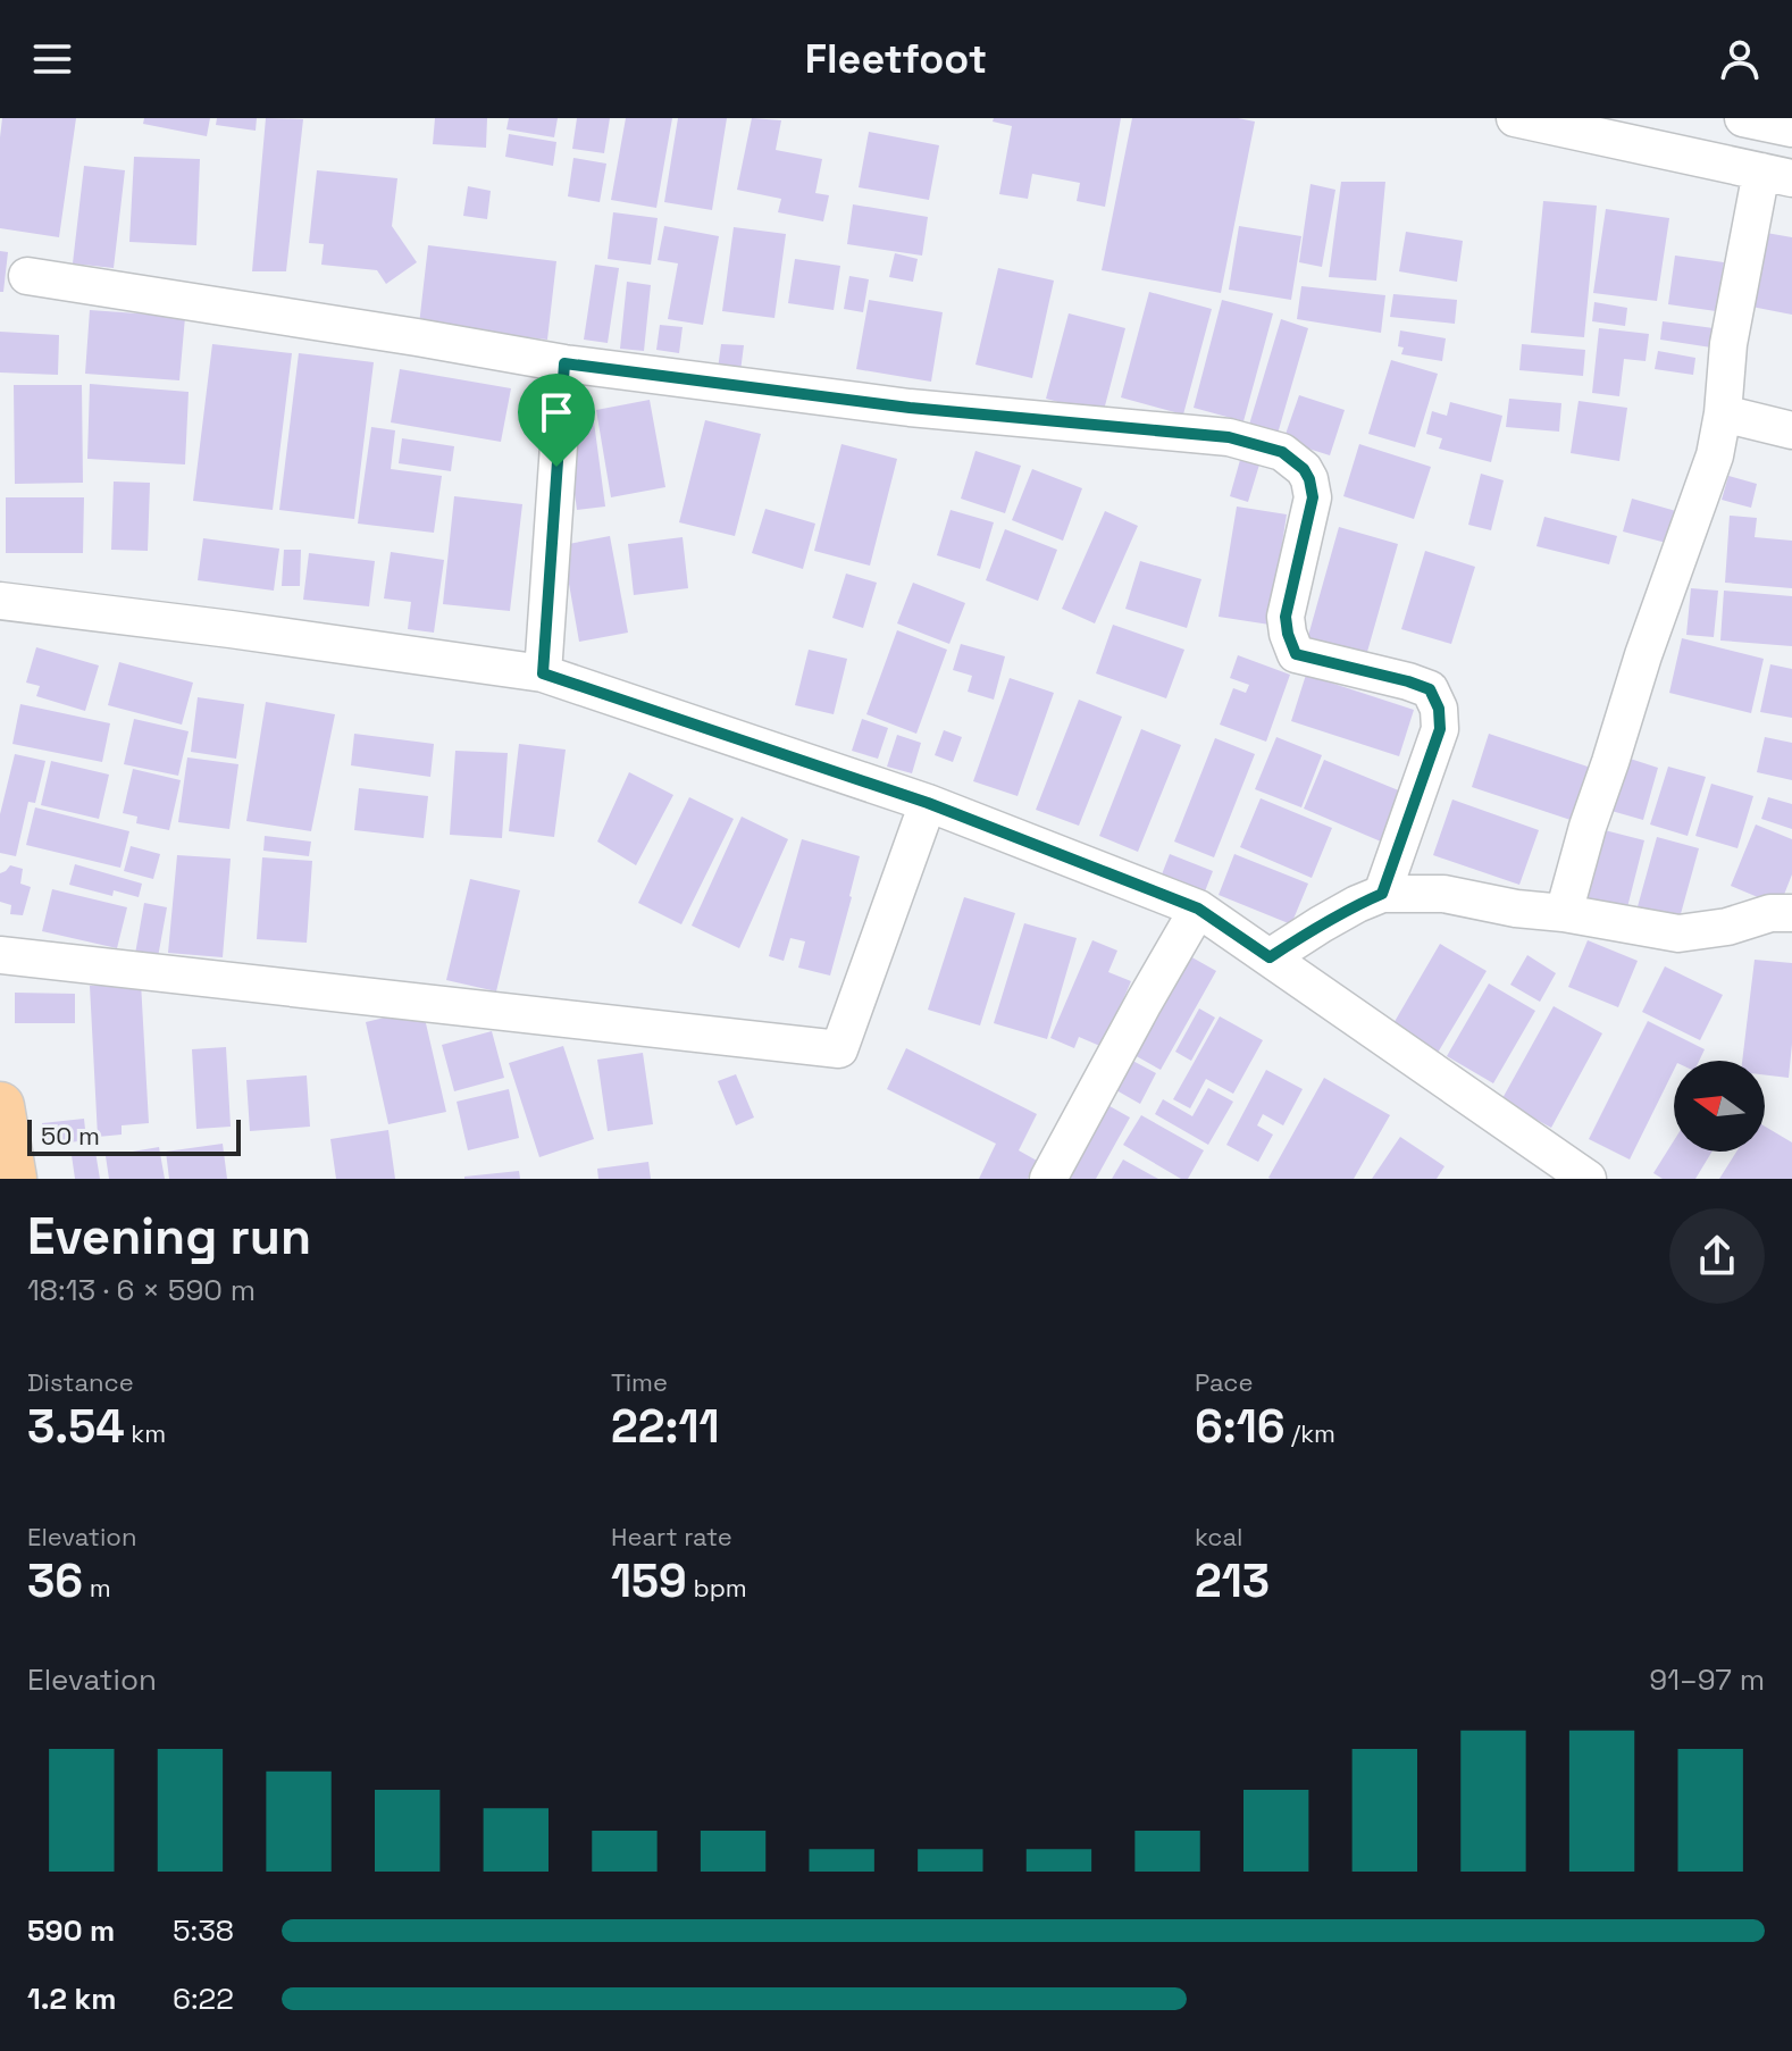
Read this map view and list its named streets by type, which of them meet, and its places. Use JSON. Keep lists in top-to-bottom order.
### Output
{
  "scale_bar": "50 m",
  "north": "left",
  "page": {
    "header": "Fleetfoot",
    "scale": "50 m",
    "heading": ["Evening run", "18:13 · 6 × 590 m"],
    "stats": [
      ["Distance", "3.54 km"],
      ["Time", "22:11"],
      ["Pace", "6:16 /km"],
      ["Elevation", "36 m"],
      ["Heart rate", "159 bpm"],
      ["kcal", "213"]
    ],
    "chart": ["Elevation", "91–97 m"],
    "list": [
      {
        "name": "590 m",
        "note": "5:38"
      },
      {
        "name": "1.2 km",
        "note": "6:22"
      }
    ]
  }
}
